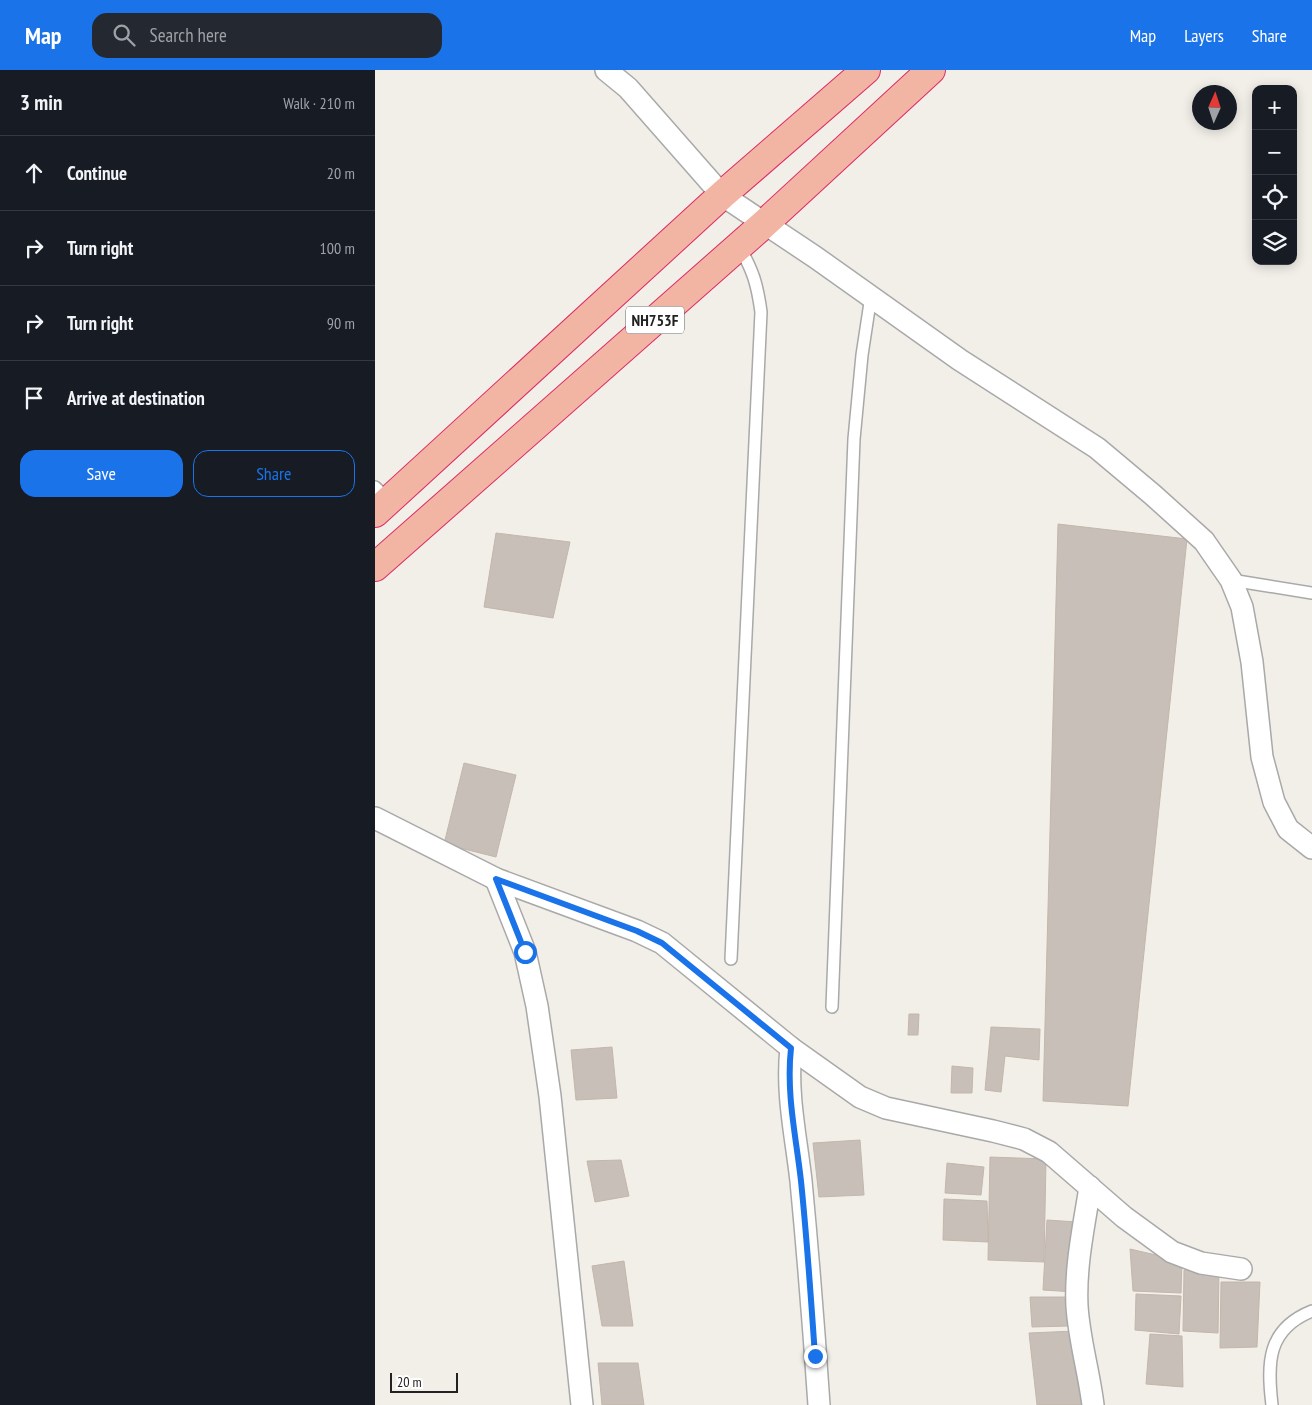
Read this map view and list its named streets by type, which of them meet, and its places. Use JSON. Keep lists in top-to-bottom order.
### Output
{
  "streets": {
    "highway": ["NH753F"]
  },
  "scale_bar": "20 m",
  "north": "top",
  "page": {
    "header": "Map",
    "search": "Search here",
    "nav": ["Map", "Layers", "Share"],
    "heading": ["3 min", "Walk · 210 m"],
    "map_buttons": ["+", "−"],
    "list": [
      ["Continue", "20 m"],
      ["Turn right", "100 m"],
      ["Turn right", "90 m"],
      "Arrive at destination"
    ],
    "buttons": ["Save", "Share"],
    "scale": "20 m"
  }
}
